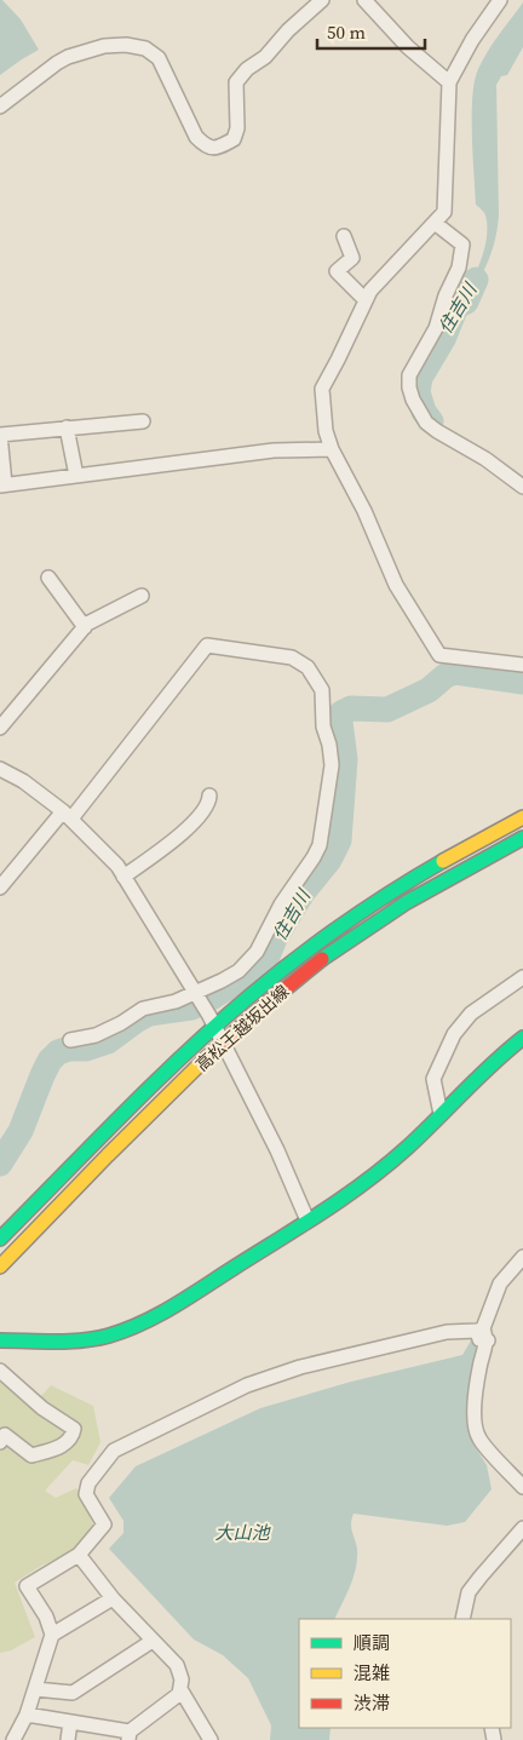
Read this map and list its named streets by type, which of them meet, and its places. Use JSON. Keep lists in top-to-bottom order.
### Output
{
  "streets": {
    "main road": ["高松王越坂出線"]
  },
  "water": ["住吉川", "大山池"],
  "legend": ["順調", "混雑", "渋滞"],
  "scale_bar": "50 m"
}
